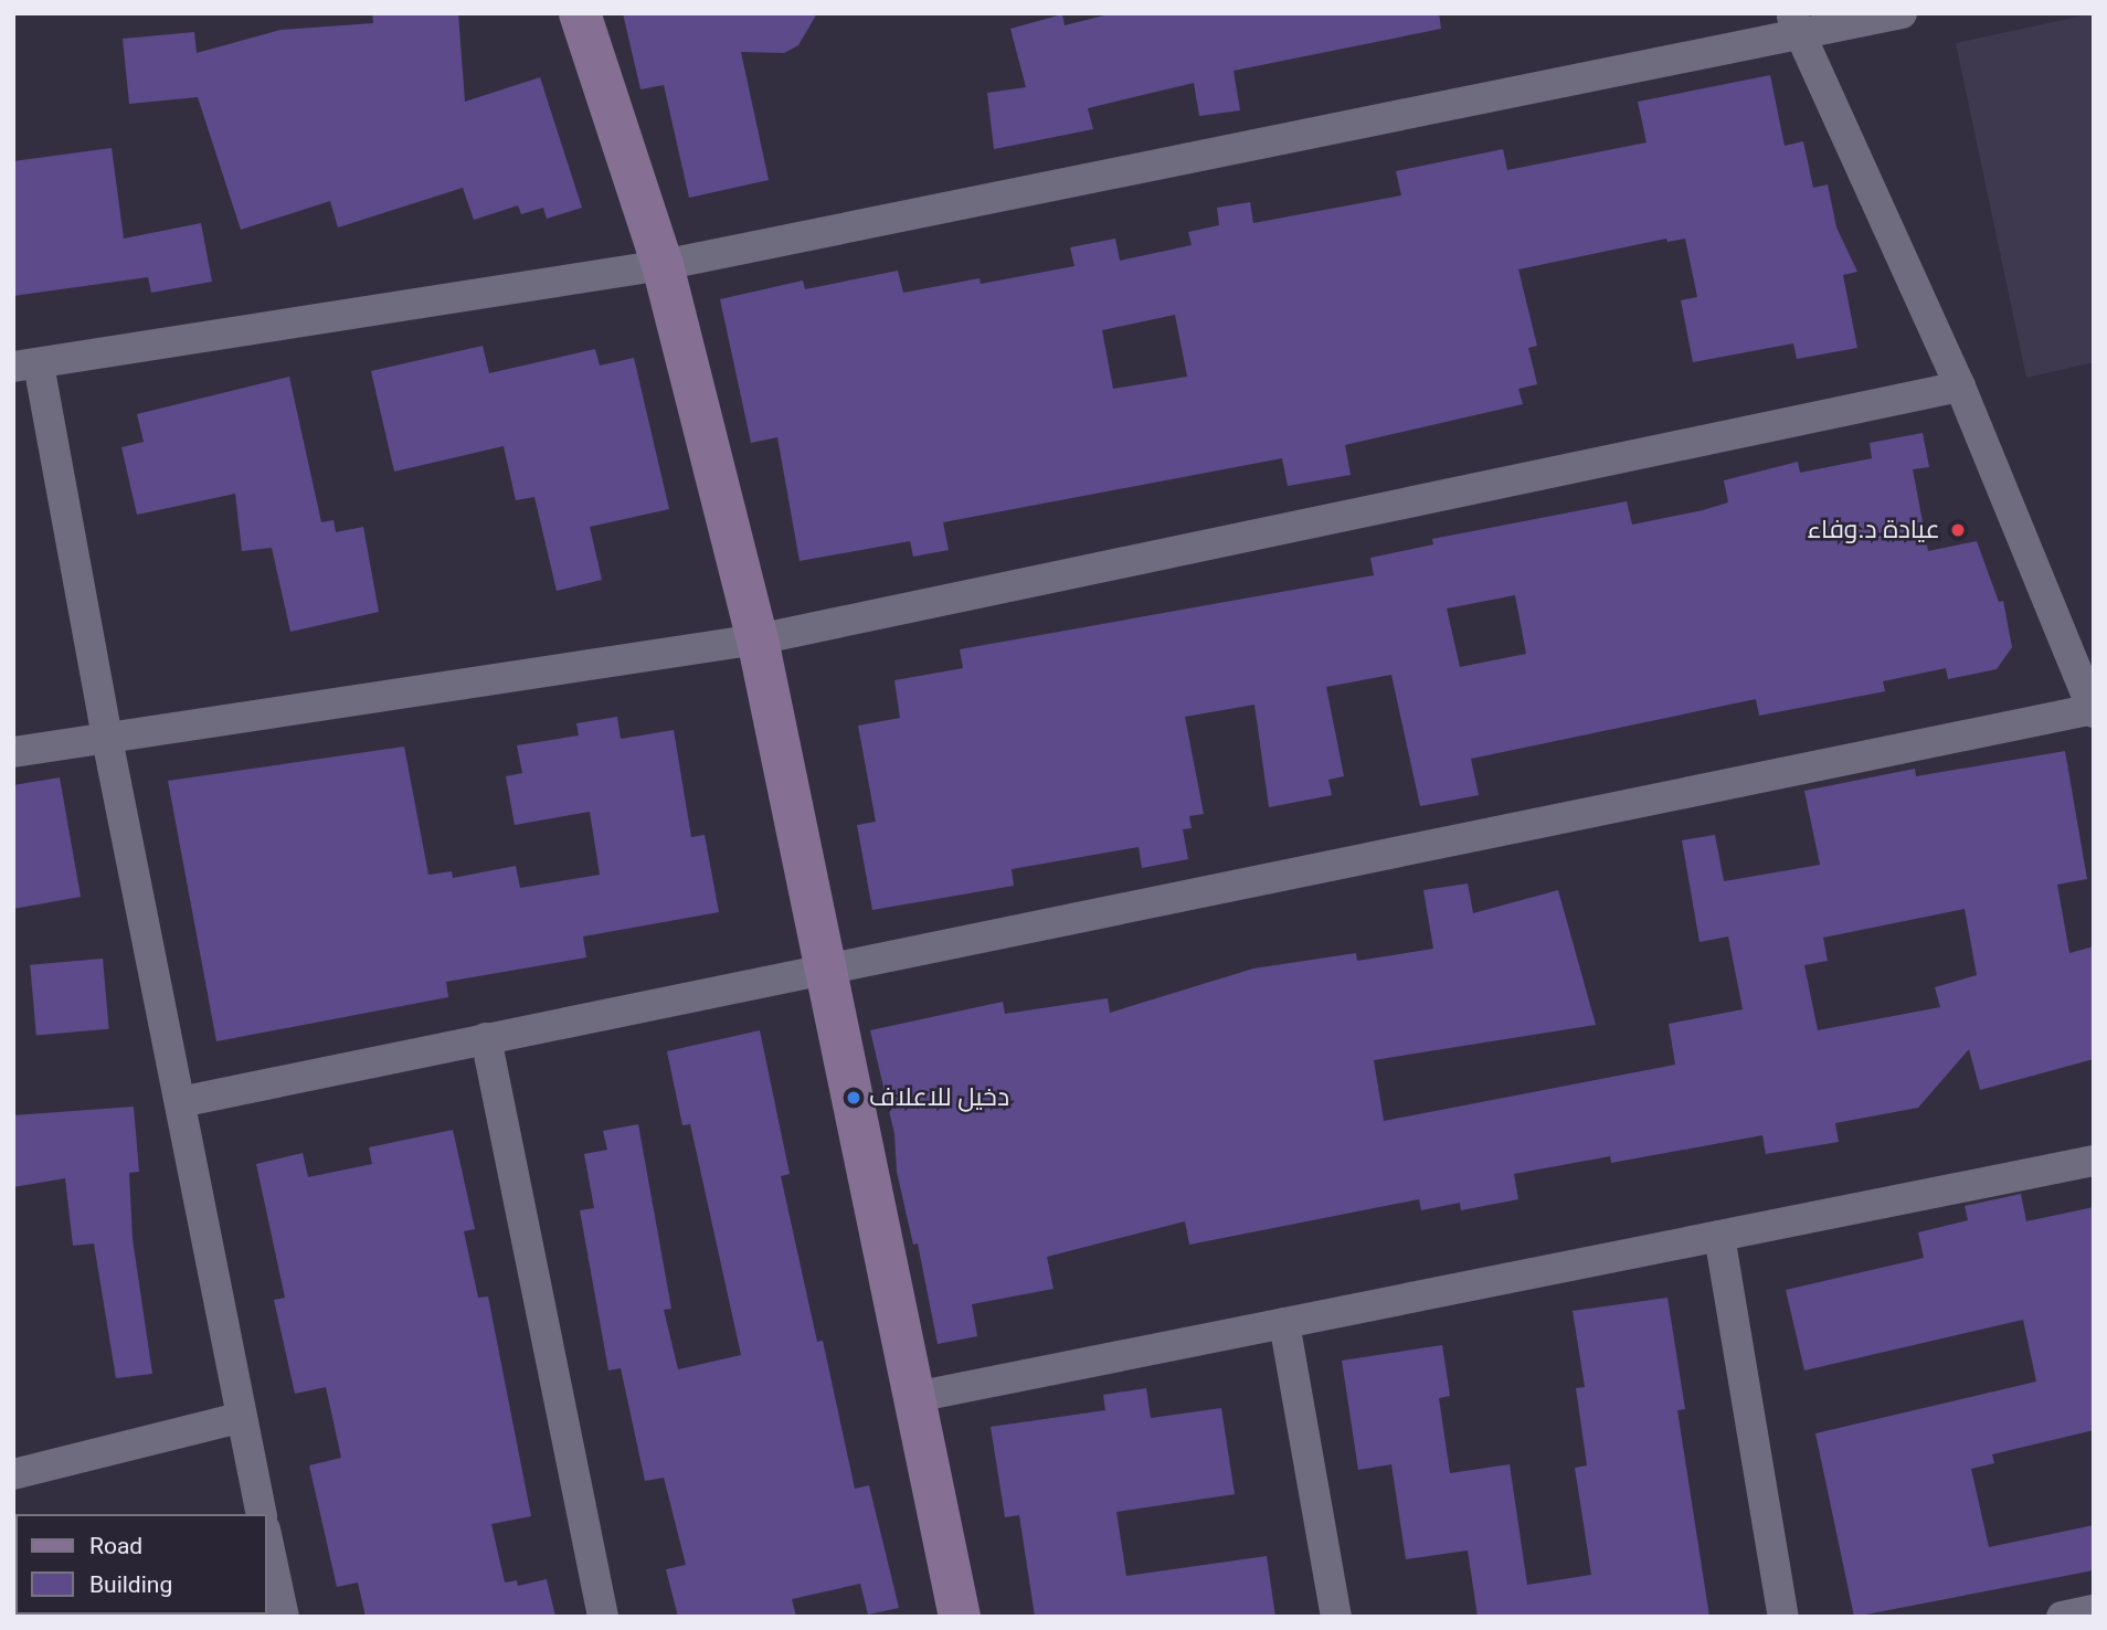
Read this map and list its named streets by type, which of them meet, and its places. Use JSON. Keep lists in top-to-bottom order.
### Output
{
  "places": ["عيادة د.وفاء", "دخيل للاعلاف"],
  "legend": ["Road", "Building"]
}
